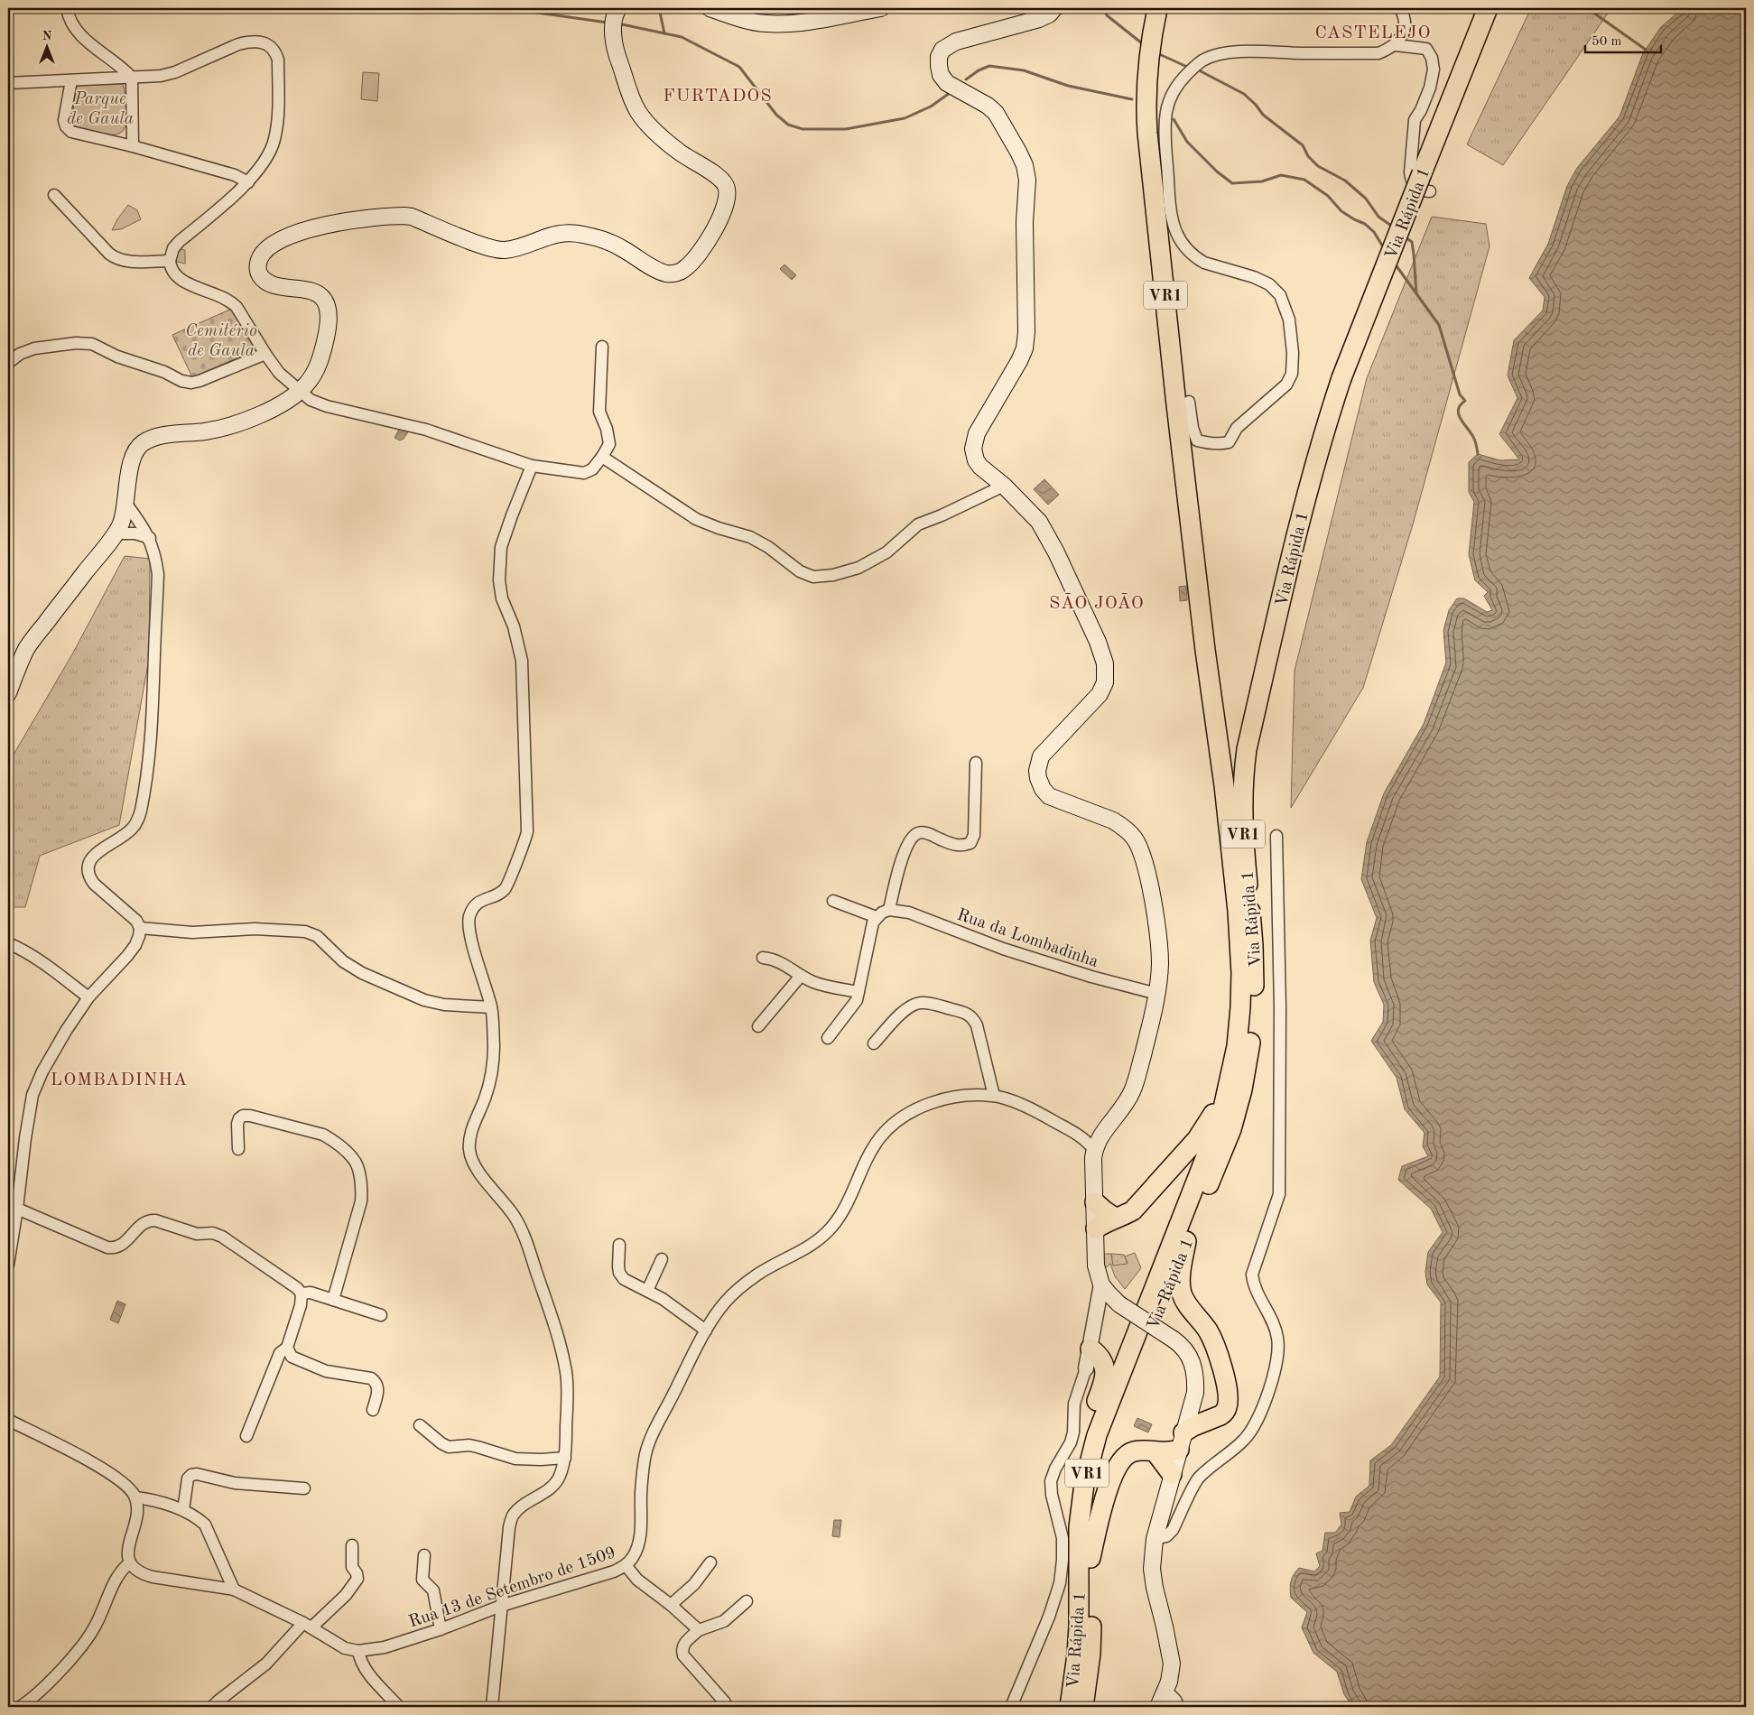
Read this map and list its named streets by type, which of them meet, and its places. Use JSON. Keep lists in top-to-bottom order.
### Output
{
  "streets": {
    "highway": ["Via Rápida 1", "VR1"],
    "street": ["Rua da Lombadinha", "Rua 13 de Setembro de 1509"]
  },
  "districts": [
    "CASTELEJO",
    "FURTADOS",
    "SÃO JOÃO",
    "LOMBADINHA"
  ],
  "parks": ["Parque de Gaula", "Cemitério de Gaula"],
  "scale_bar": "50 m",
  "north": "top"
}
